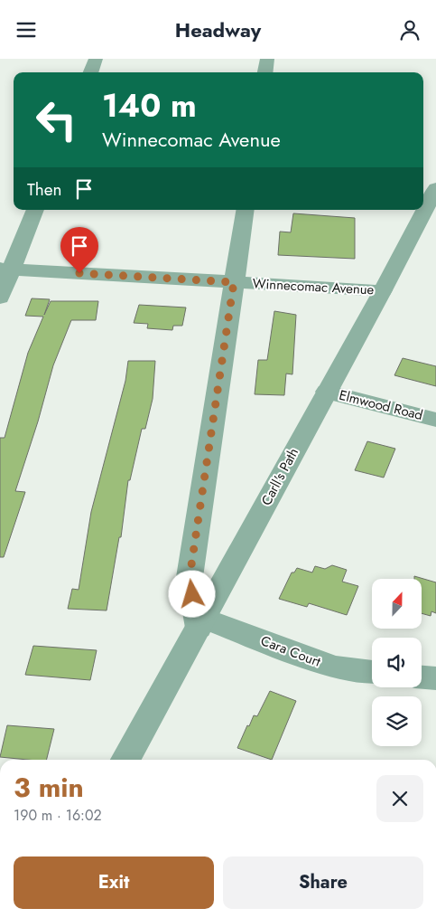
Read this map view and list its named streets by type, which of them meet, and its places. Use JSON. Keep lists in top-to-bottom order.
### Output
{
  "streets": {
    "street": [
      "Winnecomac Avenue",
      "Elmwood Road",
      "Carll's Path",
      "Cara Court"
    ]
  },
  "crossings": [
    ["Winnecomac Avenue", "Carll's Path"],
    ["Elmwood Road", "Carll's Path"],
    ["Carll's Path", "Cara Court"]
  ],
  "north": "top",
  "page": {
    "header": "Headway",
    "turn": ["140 m", "Winnecomac Avenue"],
    "then": "Then",
    "heading": ["3 min", "190 m · 16:02"],
    "buttons": ["Exit", "Share"]
  }
}
